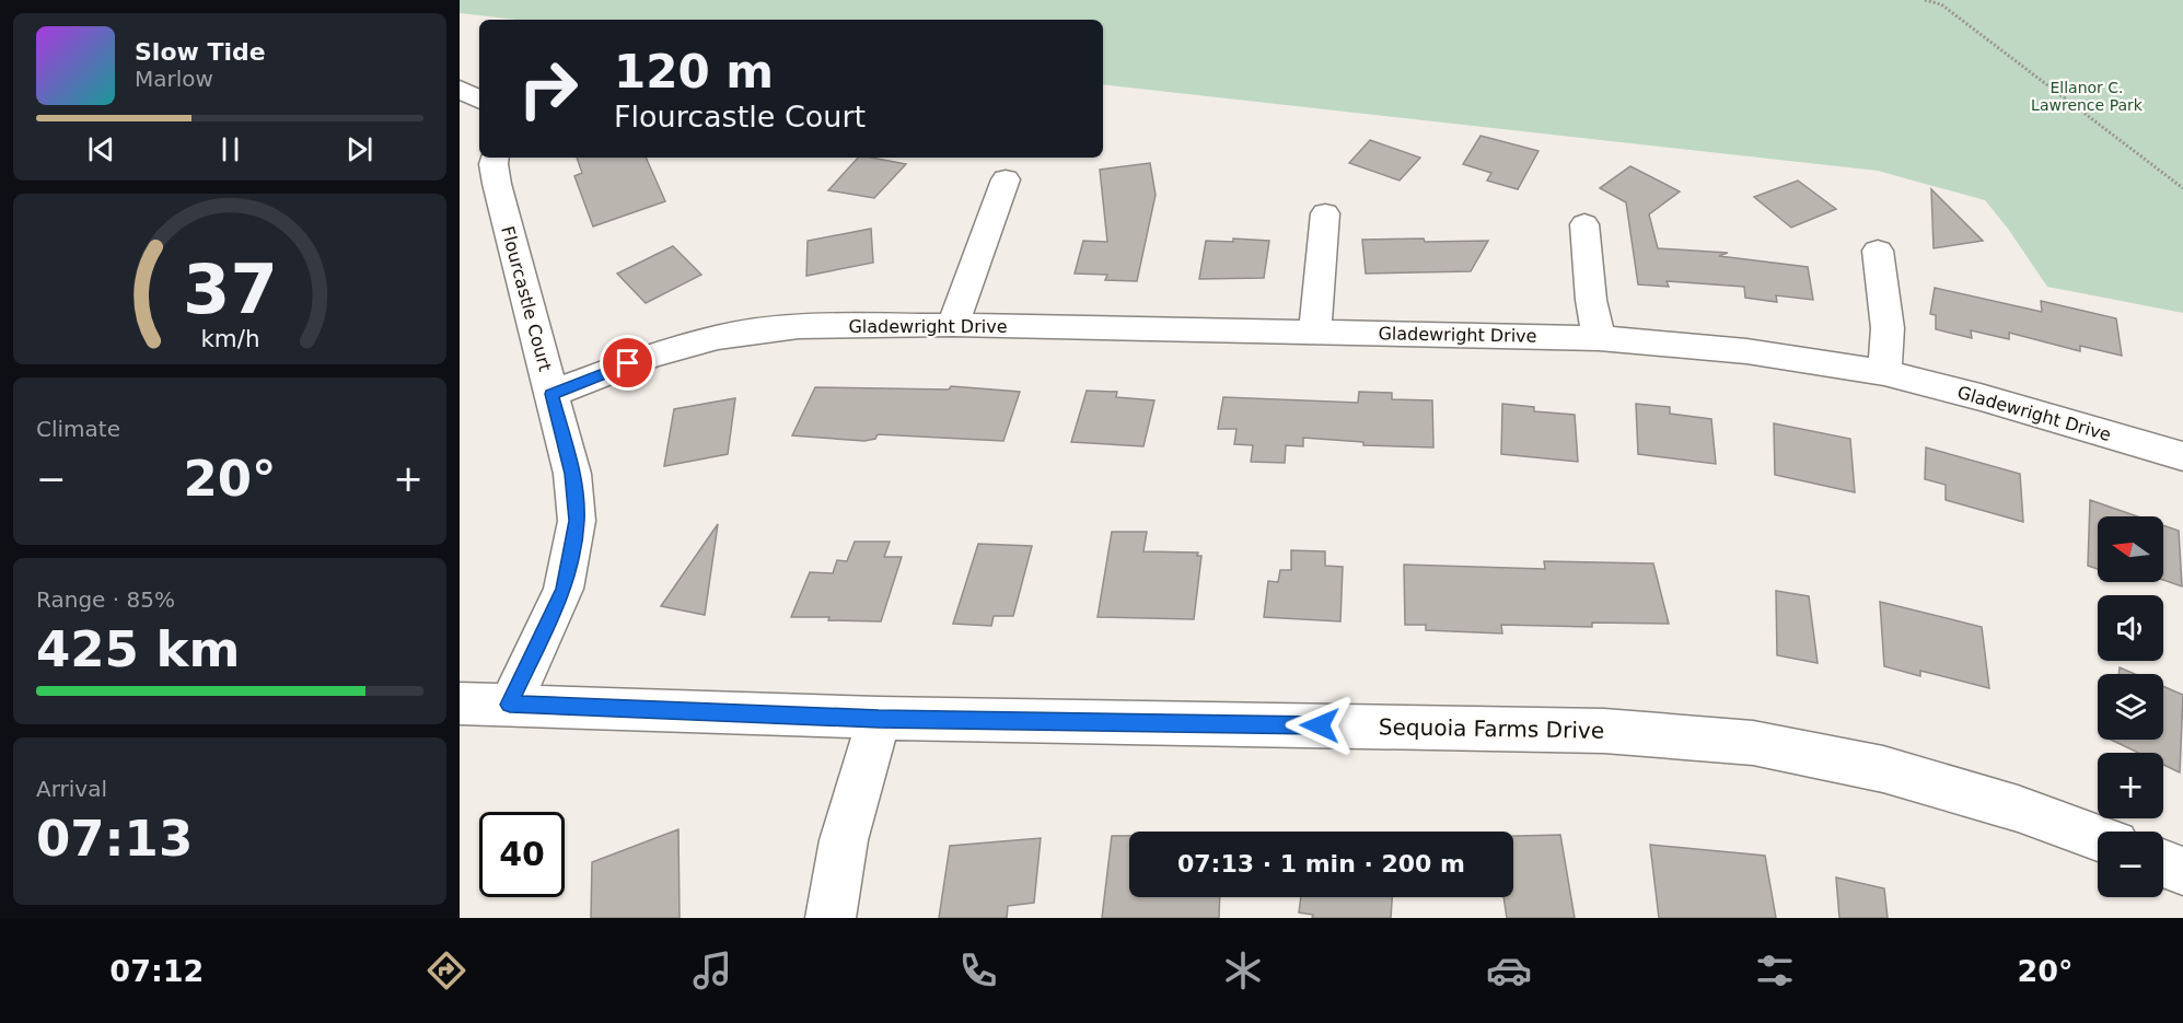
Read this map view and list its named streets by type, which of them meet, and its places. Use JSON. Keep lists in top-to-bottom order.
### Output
{
  "streets": {
    "street": ["Flourcastle Court", "Gladewright Drive", "Sequoia Farms Drive"]
  },
  "crossings": [
    ["Flourcastle Court", "Gladewright Drive"],
    ["Flourcastle Court", "Sequoia Farms Drive"]
  ],
  "parks": ["Ellanor C. Lawrence Park"],
  "north": "left",
  "page": {
    "turn": ["120 m", "Flourcastle Court"],
    "song": ["Slow Tide", "Marlow"],
    "tile": [
      "Climate",
      ["Range · 85%", "425 km"],
      ["Arrival", "07:13"]
    ],
    "heat": ["−", "20°", "+"],
    "map_buttons": ["+", "−"],
    "limit": "40",
    "trip": "07:13 · 1 min · 200 m",
    "tabs": ["07:12", "20°"],
    "gauge": ["37", "km/h"]
  }
}
